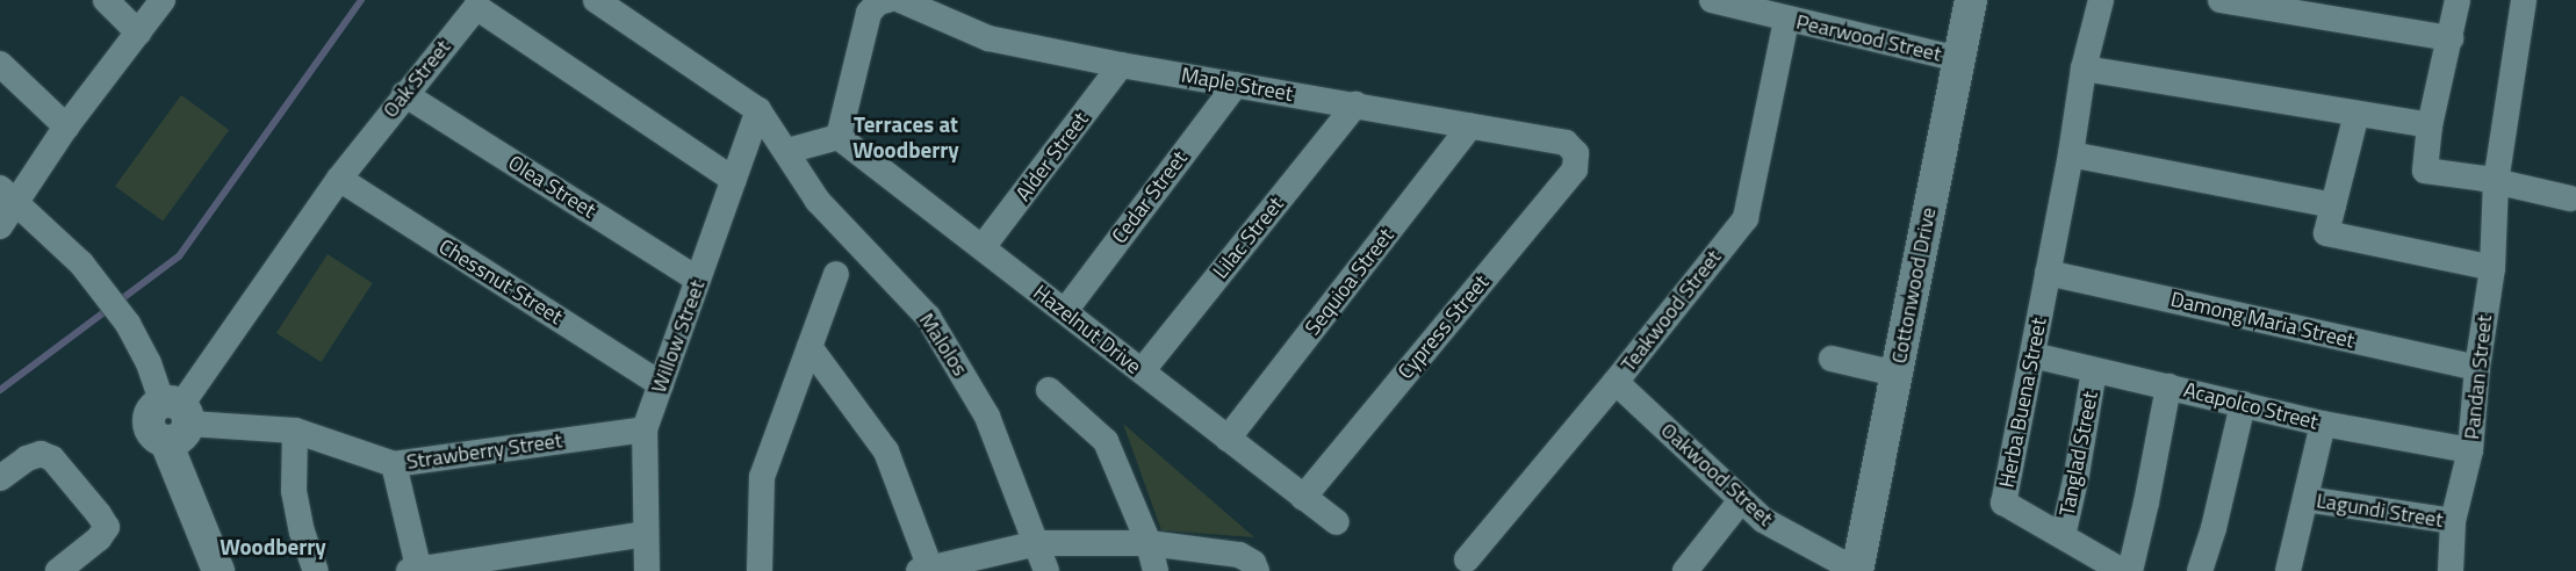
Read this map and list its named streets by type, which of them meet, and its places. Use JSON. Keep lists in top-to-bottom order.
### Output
{
  "streets": {
    "street": [
      "Pearwood Street",
      "Oak Street",
      "Maple Street",
      "Alder Street",
      "Olea Street",
      "Cedar Street",
      "Lilac Street",
      "Chessnut Street",
      "Sequioa Street",
      "Cottonwood Drive",
      "Teakwood Street",
      "Damong Maria Street",
      "Cypress Street",
      "Hazelnut Drive",
      "Willow Street",
      "Malolos",
      "Pandan Street",
      "Herba Buena Street",
      "Acapolco Street",
      "Strawberry Street",
      "Tanglad Street",
      "Oakwood Street",
      "Lagundi Street"
    ]
  },
  "crossings": [
    ["Pearwood Street", "Cottonwood Drive"],
    ["Pearwood Street", "Teakwood Street"],
    ["Oak Street", "Olea Street"],
    ["Oak Street", "Chessnut Street"],
    ["Oak Street", "Willow Street"],
    ["Oak Street", "Strawberry Street"],
    ["Maple Street", "Alder Street"],
    ["Maple Street", "Cedar Street"],
    ["Maple Street", "Lilac Street"],
    ["Maple Street", "Sequioa Street"],
    ["Maple Street", "Cypress Street"],
    ["Alder Street", "Hazelnut Drive"],
    ["Olea Street", "Willow Street"],
    ["Cedar Street", "Hazelnut Drive"],
    ["Lilac Street", "Hazelnut Drive"],
    ["Chessnut Street", "Willow Street"],
    ["Sequioa Street", "Hazelnut Drive"],
    ["Cottonwood Drive", "Oakwood Street"],
    ["Teakwood Street", "Oakwood Street"],
    ["Damong Maria Street", "Pandan Street"],
    ["Damong Maria Street", "Herba Buena Street"],
    ["Cypress Street", "Hazelnut Drive"],
    ["Willow Street", "Malolos"],
    ["Willow Street", "Strawberry Street"],
    ["Pandan Street", "Acapolco Street"],
    ["Pandan Street", "Lagundi Street"],
    ["Herba Buena Street", "Acapolco Street"],
    ["Herba Buena Street", "Tanglad Street"],
    ["Acapolco Street", "Tanglad Street"]
  ],
  "districts": ["Terraces at Woodberry", "Woodberry"]
}
